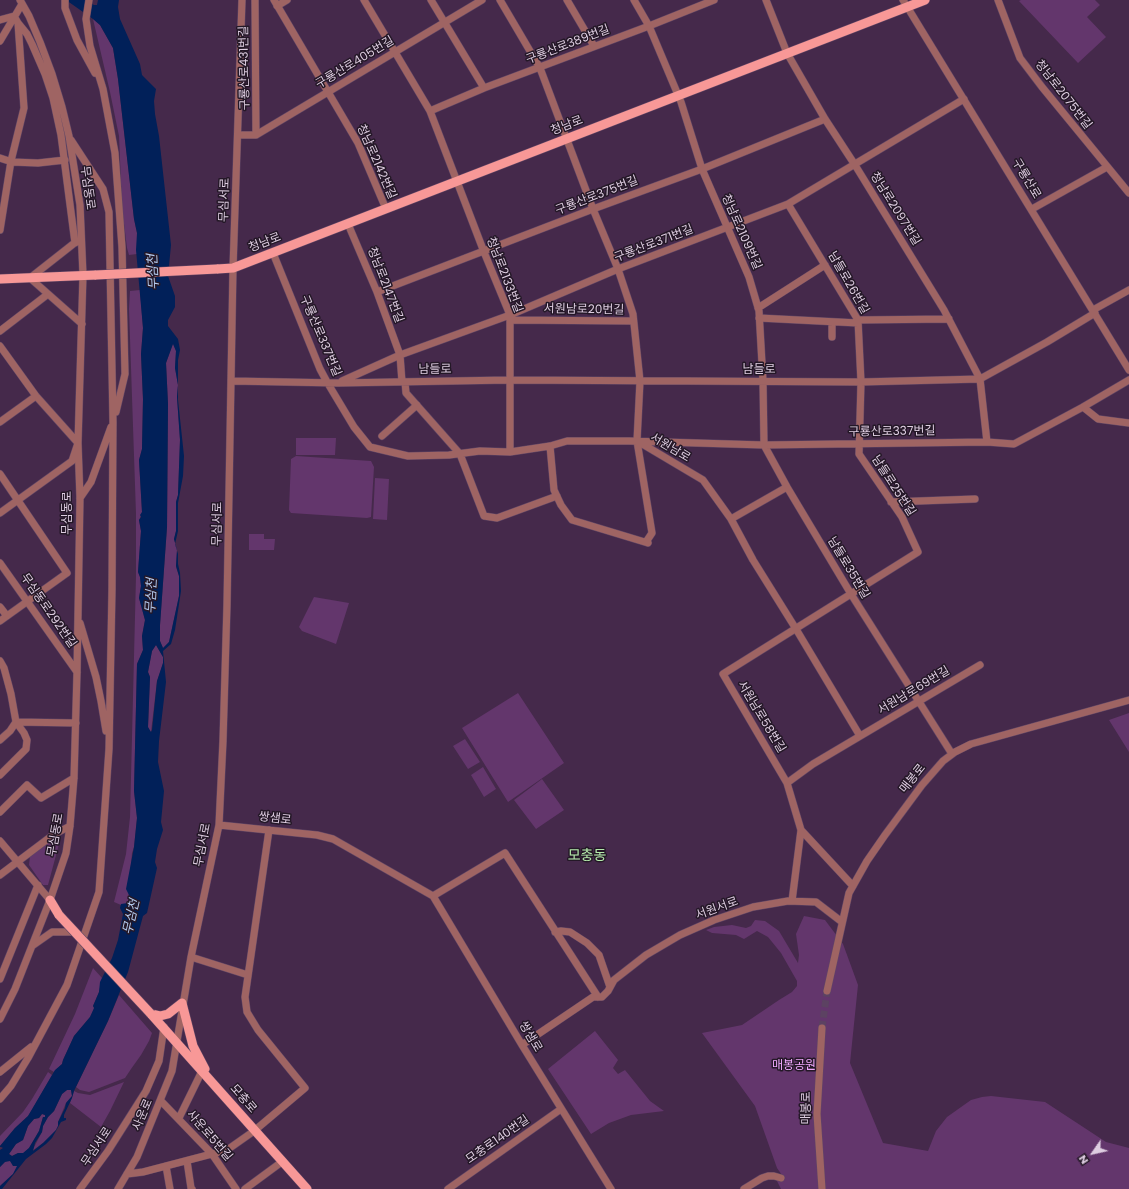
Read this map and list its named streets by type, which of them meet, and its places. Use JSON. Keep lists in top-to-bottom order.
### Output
{
  "streets": {
    "main road": ["청남로", "모충로"],
    "street": [
      "구룡산로389번길",
      "구룡산로405번길",
      "구룡산로431번길",
      "청남로2075번길",
      "청남로2142번길",
      "구룡산로",
      "무심동로",
      "구룡산로375번길",
      "무심서로",
      "청남로2097번길",
      "청남로2109번길",
      "구룡산로371번길",
      "청남로2133번길",
      "남들로26번길",
      "청남로2147번길",
      "서원남로20번길",
      "구룡산로337번길",
      "남들로",
      "서원남로",
      "남들로25번길",
      "남들로35번길",
      "무심동로292번길",
      "서원남로69번길",
      "서원남로58번길",
      "매봉로",
      "쌍샘로",
      "서원서로",
      "사운로",
      "사운로5번길",
      "모충로140번길"
    ]
  },
  "crossings": [
    ["구룡산로389번길", "청남로2109번길"],
    ["구룡산로389번길", "청남로2133번길"],
    ["구룡산로389번길", "서원남로"],
    ["구룡산로405번길", "구룡산로431번길"],
    ["구룡산로405번길", "청남로2142번길"],
    ["구룡산로405번길", "청남로2133번길"],
    ["청남로", "청남로2142번길"],
    ["청남로", "구룡산로"],
    ["청남로", "무심동로"],
    ["청남로", "무심서로"],
    ["청남로", "청남로2097번길"],
    ["청남로", "청남로2109번길"],
    ["청남로", "청남로2133번길"],
    ["청남로", "청남로2147번길"],
    ["청남로", "구룡산로337번길"],
    ["청남로", "서원남로"],
    ["구룡산로", "구룡산로371번길"],
    ["구룡산로", "남들로"],
    ["무심동로", "무심동로292번길"],
    ["무심동로", "모충로"],
    ["구룡산로375번길", "청남로2097번길"],
    ["구룡산로375번길", "청남로2109번길"],
    ["구룡산로375번길", "청남로2133번길"],
    ["구룡산로375번길", "청남로2147번길"],
    ["구룡산로375번길", "서원남로"],
    ["무심서로", "남들로"],
    ["무심서로", "쌍샘로"],
    ["무심서로", "모충로"],
    ["무심서로", "사운로"],
    ["청남로2097번길", "구룡산로371번길"],
    ["청남로2097번길", "남들로"],
    ["청남로2109번길", "구룡산로371번길"],
    ["청남로2109번길", "남들로"],
    ["청남로2109번길", "남들로35번길"],
    ["구룡산로371번길", "청남로2133번길"],
    ["구룡산로371번길", "남들로26번길"],
    ["구룡산로371번길", "청남로2147번길"],
    ["구룡산로371번길", "서원남로20번길"],
    ["구룡산로371번길", "남들로"],
    ["구룡산로371번길", "서원남로"],
    ["청남로2133번길", "서원남로20번길"],
    ["청남로2133번길", "구룡산로337번길"],
    ["청남로2133번길", "남들로"],
    ["남들로26번길", "남들로"],
    ["남들로26번길", "남들로25번길"],
    ["청남로2147번길", "남들로"],
    ["서원남로20번길", "서원남로"],
    ["구룡산로337번길", "남들로"],
    ["구룡산로337번길", "서원남로"],
    ["구룡산로337번길", "남들로25번길"],
    ["구룡산로337번길", "남들로35번길"],
    ["남들로", "서원남로"],
    ["남들로", "남들로25번길"],
    ["남들로", "남들로35번길"],
    ["서원남로", "서원남로69번길"],
    ["서원남로", "서원남로58번길"],
    ["남들로25번길", "남들로35번길"],
    ["남들로35번길", "서원남로69번길"],
    ["남들로35번길", "매봉로"],
    ["서원남로69번길", "서원남로58번길"],
    ["매봉로", "서원서로"],
    ["쌍샘로", "서원서로"],
    ["쌍샘로", "모충로140번길"],
    ["모충로", "사운로"],
    ["사운로", "사운로5번길"]
  ],
  "districts": ["모충동"],
  "water": ["무심천"],
  "parks": ["매봉공원"],
  "north": "bottom left"
}
